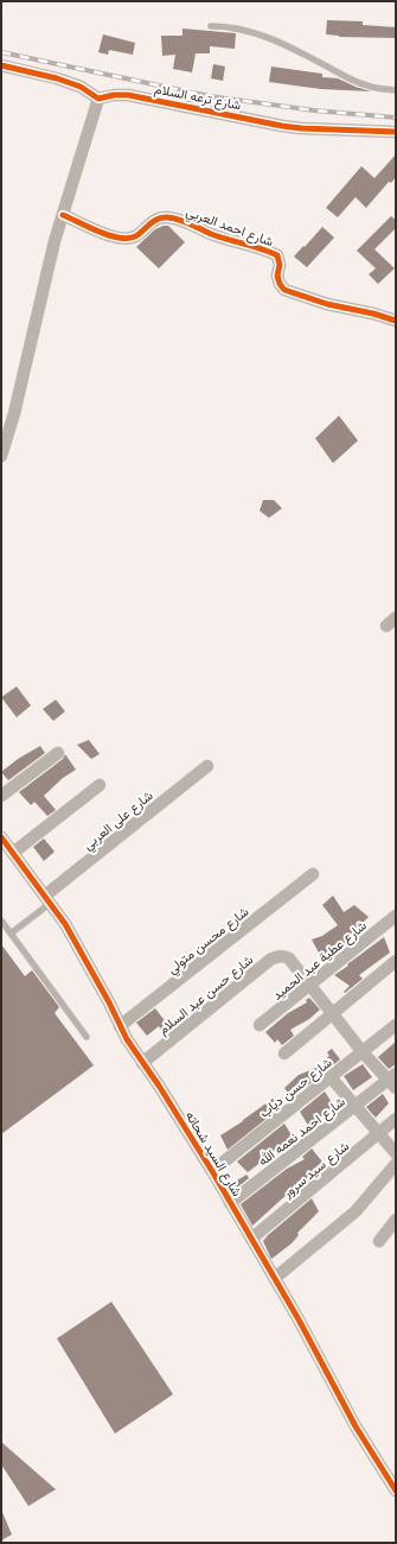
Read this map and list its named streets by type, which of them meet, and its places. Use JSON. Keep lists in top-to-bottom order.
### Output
{
  "streets": {
    "street": [
      "شارع ترعه السلام",
      "شارع احمد العربي",
      "شارع على العربي",
      "شارع محسن متولي",
      "شارع عطية عبد الحميد",
      "شارع حسن عبد السلام",
      "شارع حسن دياب",
      "شارع احمد نعمه الله",
      "شارع السيد شحاته",
      "شارع سيد سرور"
    ]
  },
  "crossings": [
    ["شارع على العربي", "شارع السيد شحاته"],
    ["شارع محسن متولي", "شارع السيد شحاته"],
    ["شارع عطية عبد الحميد", "شارع حسن عبد السلام"],
    ["شارع حسن عبد السلام", "شارع السيد شحاته"],
    ["شارع حسن دياب", "شارع السيد شحاته"],
    ["شارع احمد نعمه الله", "شارع السيد شحاته"],
    ["شارع السيد شحاته", "شارع سيد سرور"]
  ]
}
